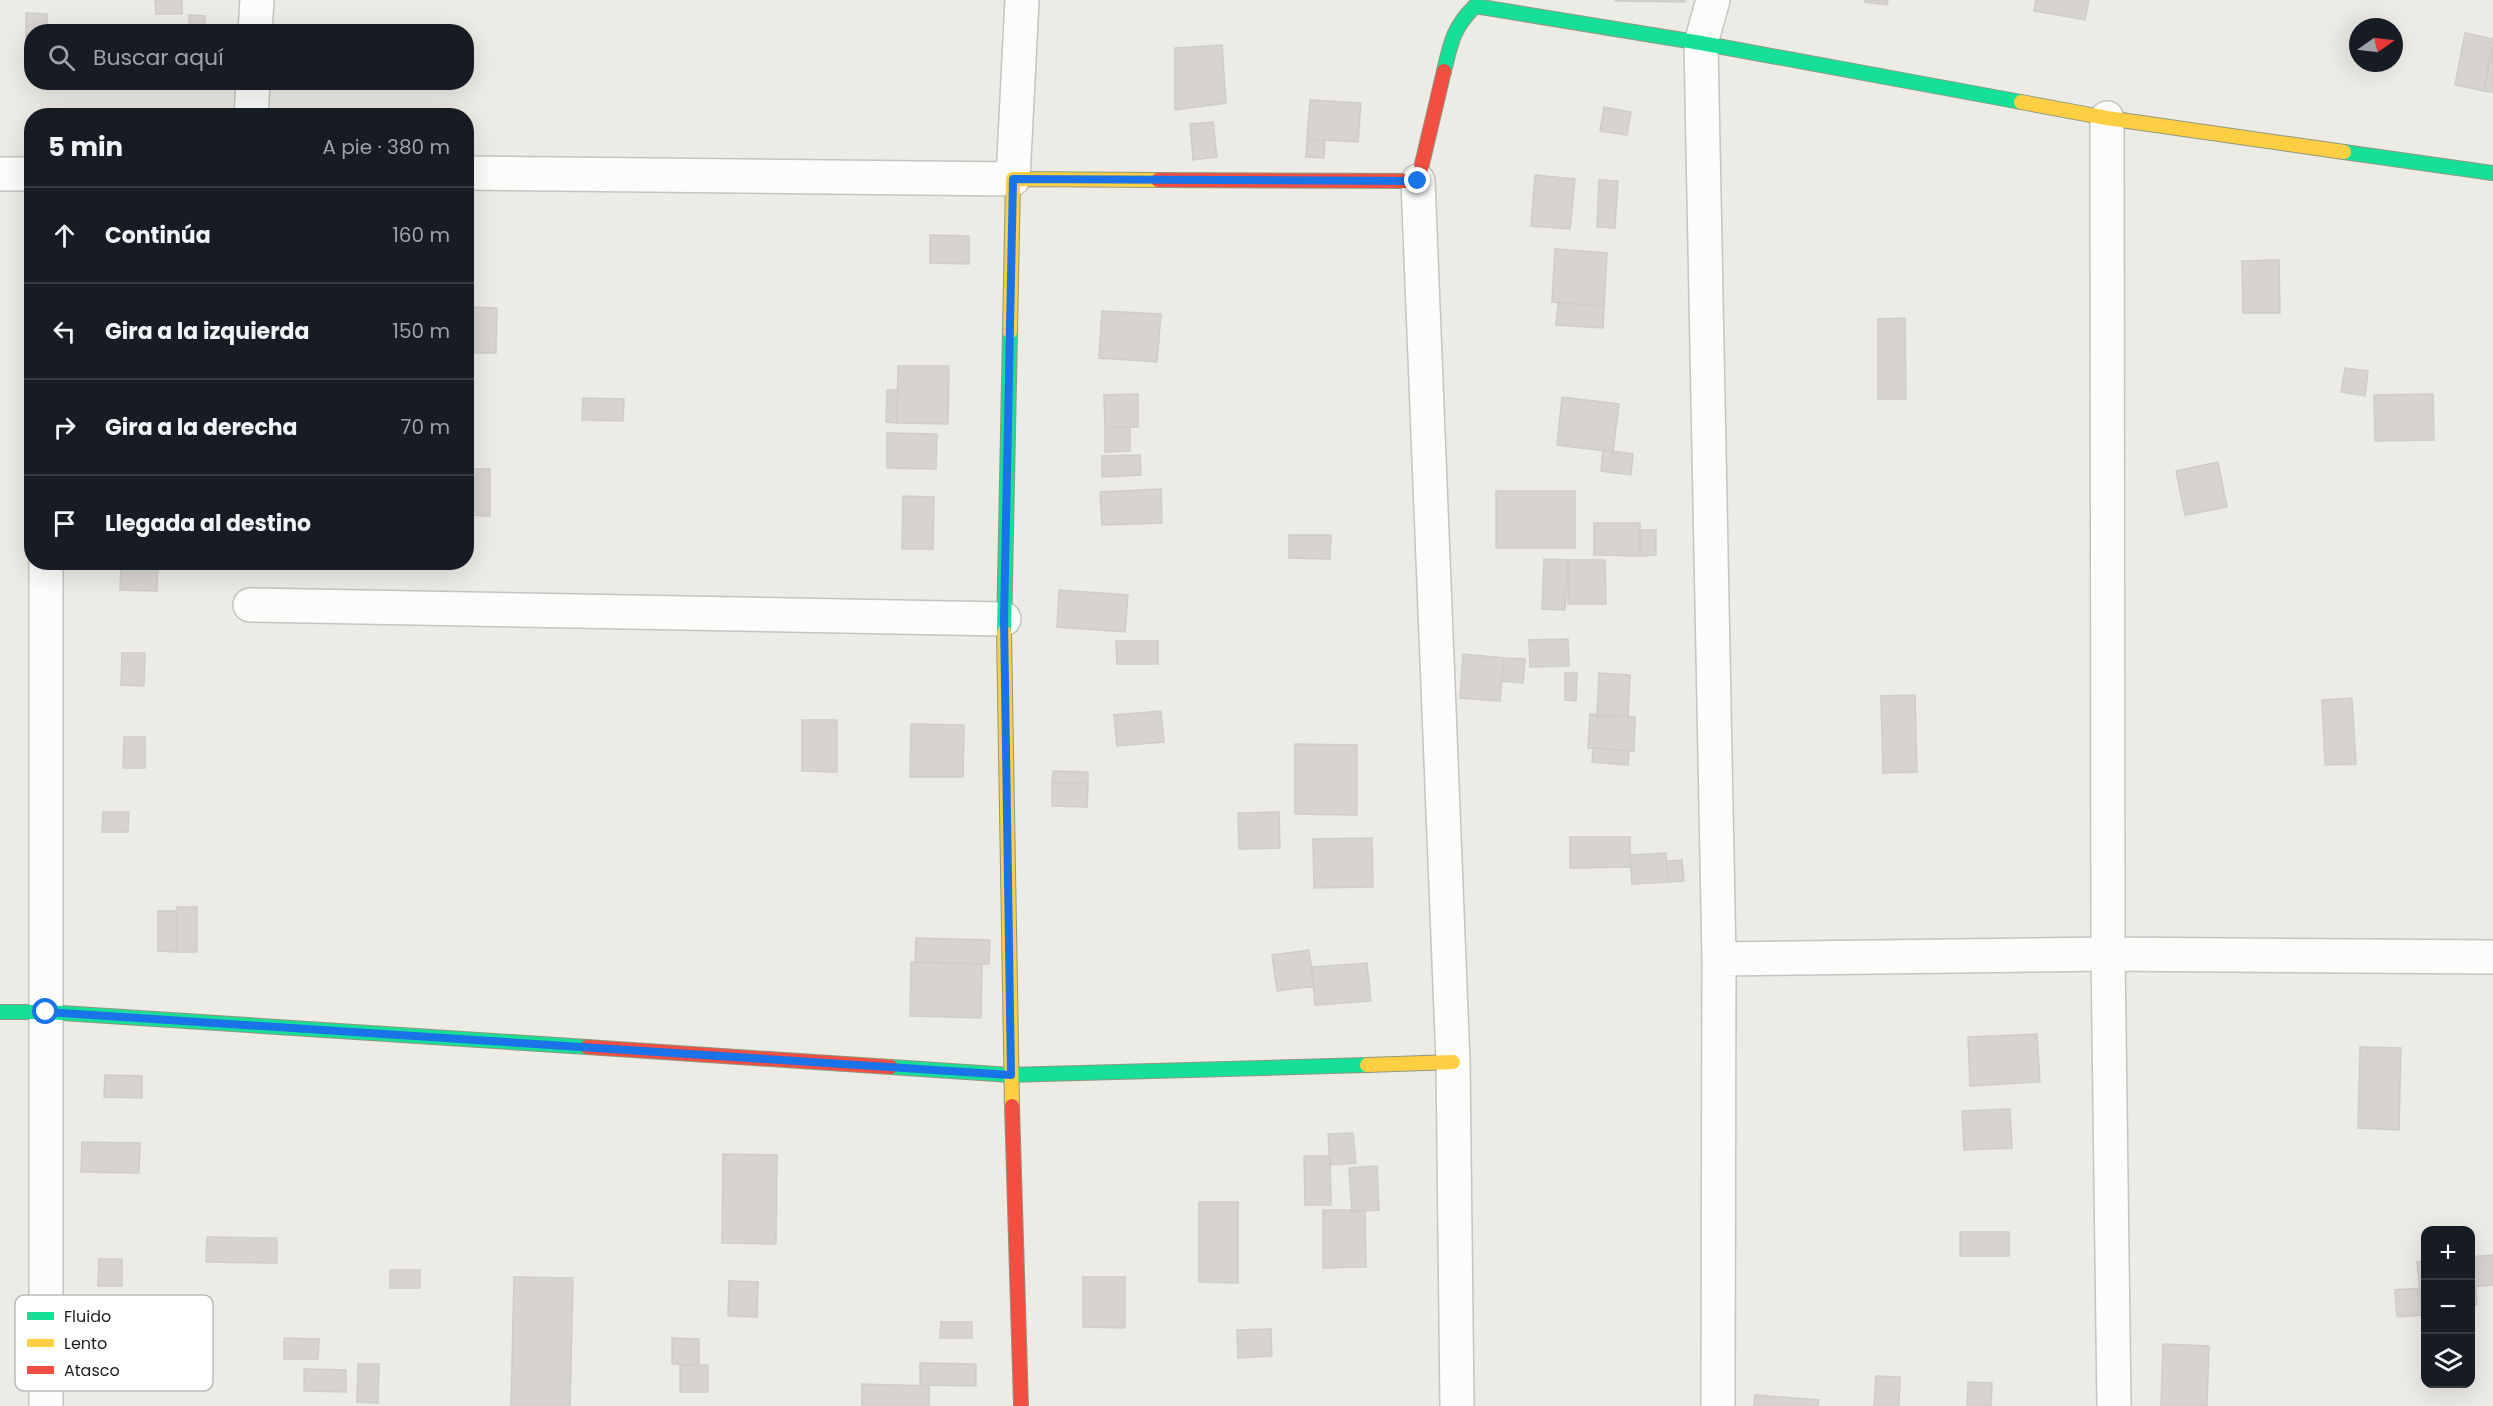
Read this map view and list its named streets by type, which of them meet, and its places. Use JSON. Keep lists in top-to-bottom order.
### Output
{
  "legend": ["Fluido", "Lento", "Atasco"],
  "north": "right",
  "page": {
    "search": "Buscar aquí",
    "heading": ["5 min", "A pie · 380 m"],
    "list": [
      ["Continúa", "160 m"],
      ["Gira a la izquierda", "150 m"],
      ["Gira a la derecha", "70 m"],
      "Llegada al destino"
    ],
    "map_buttons": ["+", "−"]
  }
}
